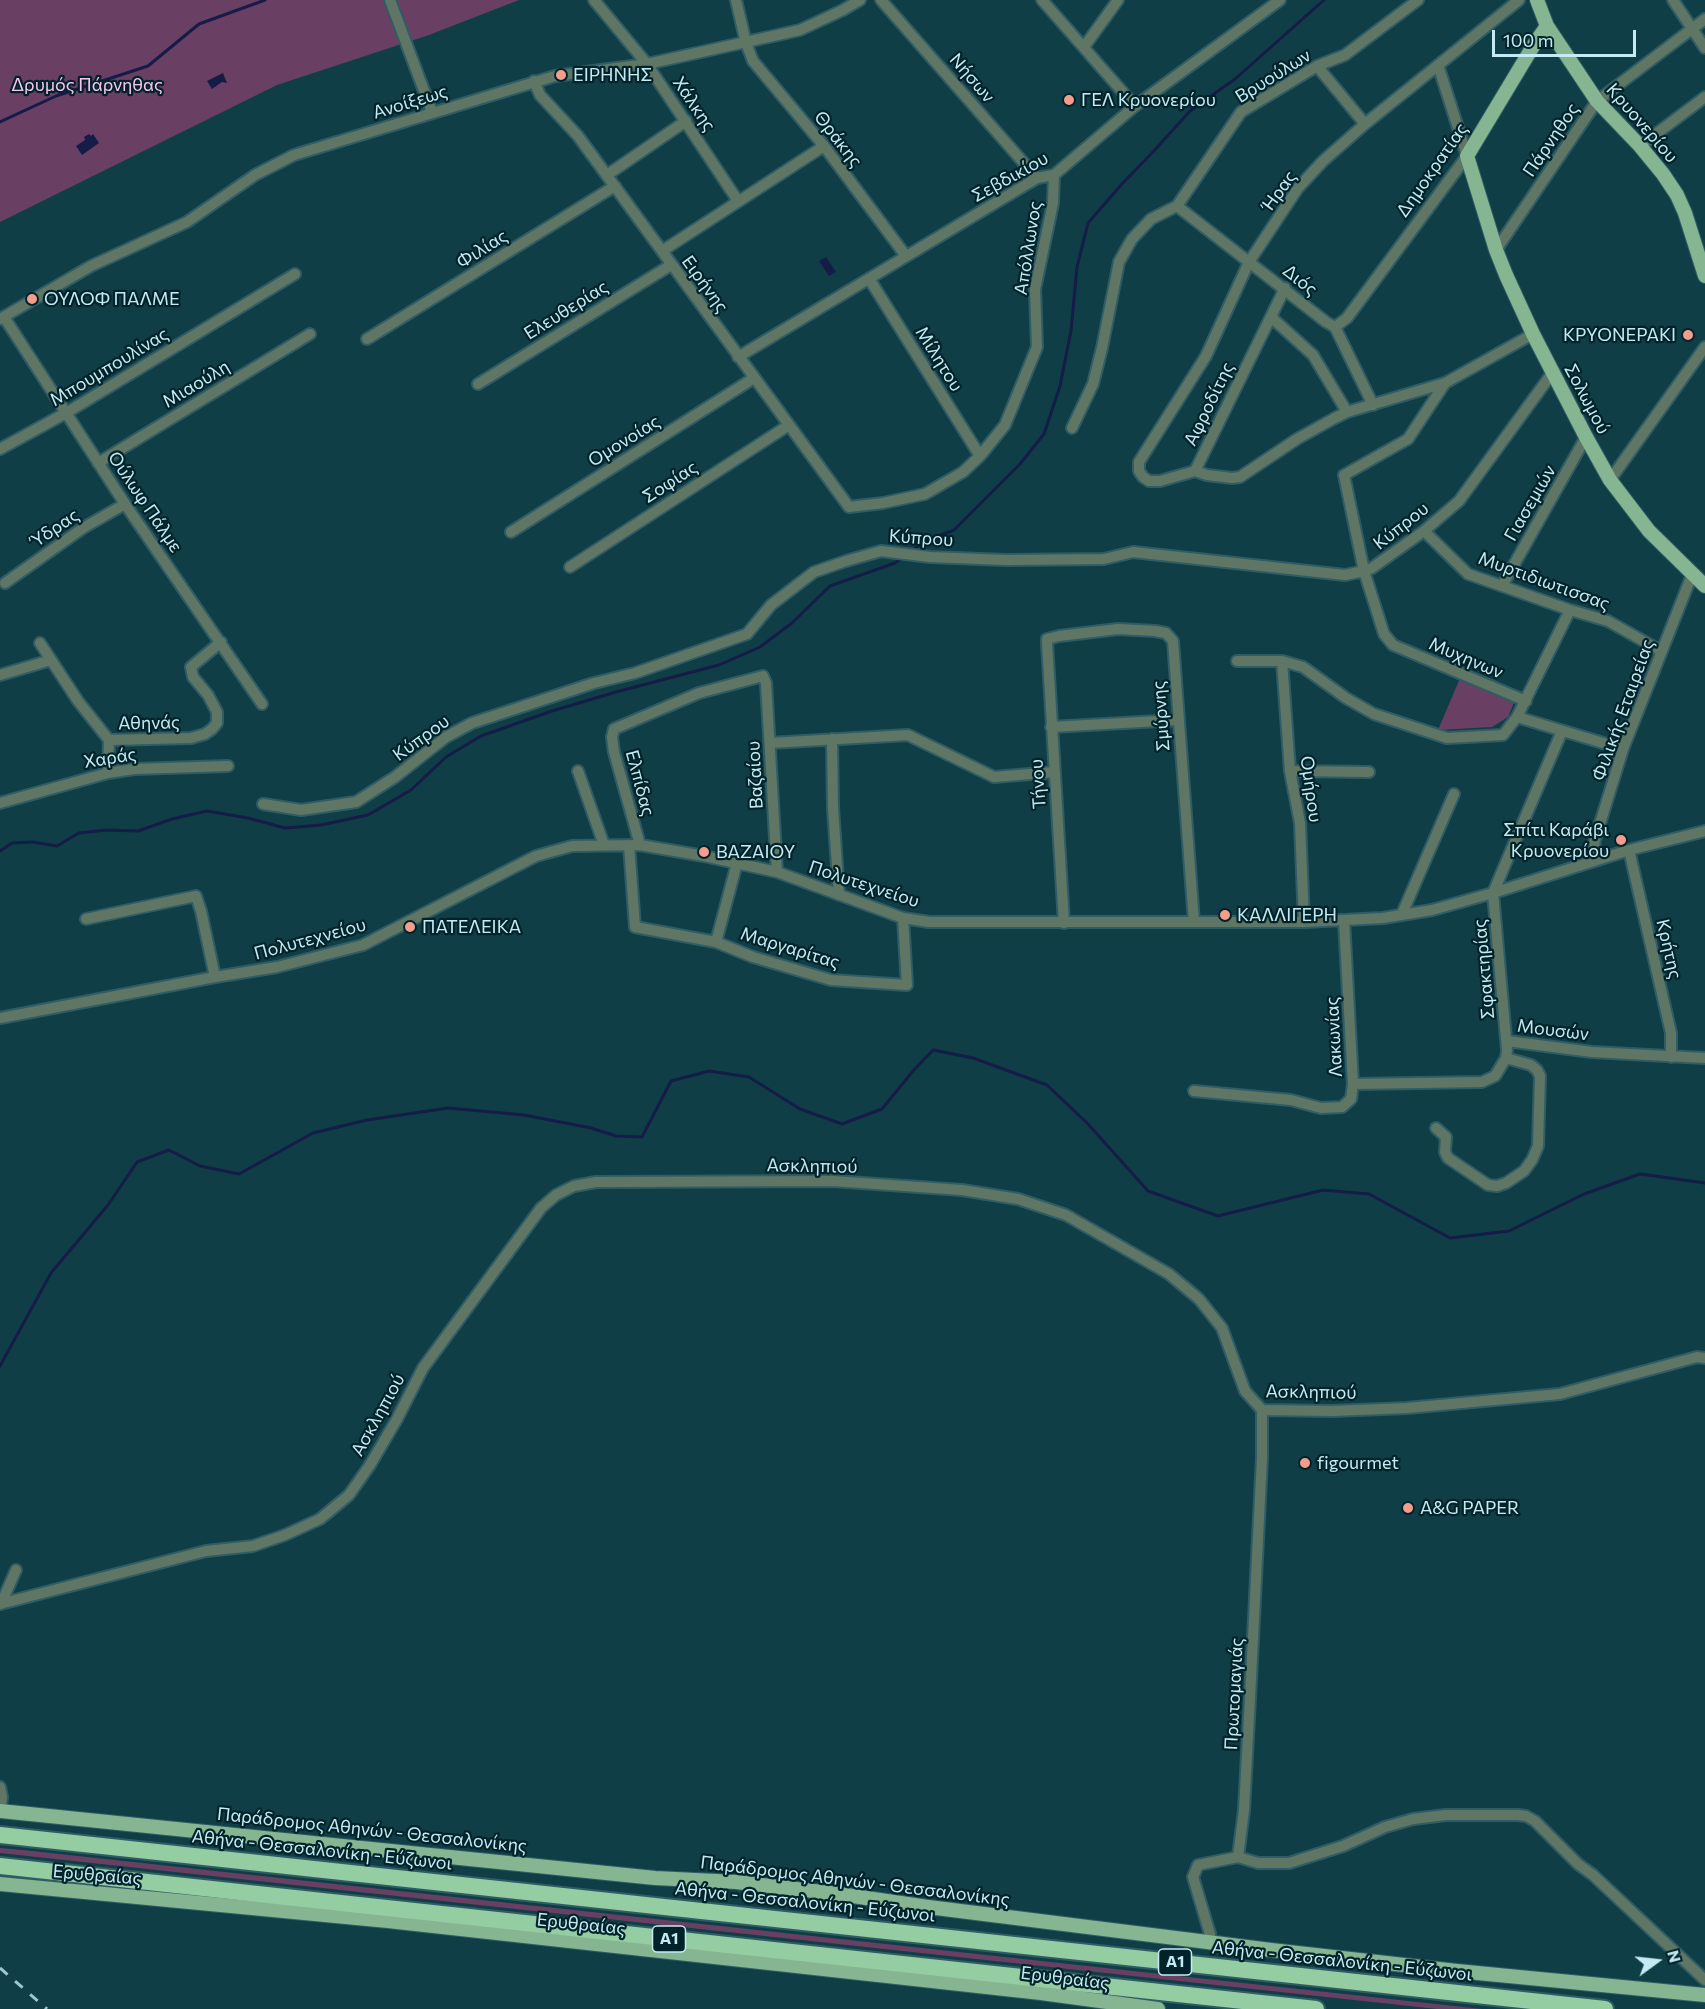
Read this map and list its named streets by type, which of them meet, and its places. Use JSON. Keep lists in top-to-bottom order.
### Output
{
  "streets": {
    "highway": ["Αθήνα - Θεσσαλονίκη - Εύζωνοι", "Α1"],
    "main road": [
      "Κρυονερίου",
      "Δημοκρατίας",
      "Σολωμού",
      "Παράδρομος Αθηνών - Θεσσαλονίκης",
      "Ερυθραίας"
    ],
    "street": [
      "Βρυούλων",
      "Νήσων",
      "Ανοίξεως",
      "Χάλκης",
      "Θράκης",
      "Πάρνηθος",
      "Σεβδικίου",
      "Ήρας",
      "Απόλλωνος",
      "Φιλίας",
      "Διός",
      "Ειρήνης",
      "Ελευθερίας",
      "Μίλητου",
      "Μπουμπουλίνας",
      "Μιαούλη",
      "Αφροδίτης",
      "Ομονοίας",
      "Σοφίας",
      "Ούλωφ Πάλμε",
      "Γιασεμιών",
      "Κύπρου",
      "Ύδρας",
      "Μυρτιδιωτισσας",
      "Μυχηνων",
      "Φιλικής Εταιρείας",
      "Σμύρνης",
      "Αθηνάς",
      "Χαράς",
      "Βαζαίου",
      "Ελπίδας",
      "Τήνου",
      "Ομήρου",
      "Πολυτεχνείου",
      "Μαργαρίτας",
      "Κρήτης",
      "Σφακτηρίας",
      "Μουσών",
      "Λακωνίας",
      "Ασκληπιού",
      "Πρωτομαγιάς"
    ]
  },
  "crossings": [
    ["Βρυούλων", "Διός"],
    ["Νήσων", "Σεβδικίου"],
    ["Ανοίξεως", "Χάλκης"],
    ["Ανοίξεως", "Θράκης"],
    ["Ανοίξεως", "Ειρήνης"],
    ["Ανοίξεως", "Ούλωφ Πάλμε"],
    ["Κρυονερίου", "Πάρνηθος"],
    ["Κρυονερίου", "Δημοκρατίας"],
    ["Θράκης", "Σεβδικίου"],
    ["Πάρνηθος", "Σολωμού"],
    ["Δημοκρατίας", "Διός"],
    ["Δημοκρατίας", "Σολωμού"],
    ["Σεβδικίου", "Απόλλωνος"],
    ["Σεβδικίου", "Ειρήνης"],
    ["Σεβδικίου", "Μίλητου"],
    ["Ήρας", "Διός"],
    ["Ήρας", "Σολωμού"],
    ["Ήρας", "Αφροδίτης"],
    ["Απόλλωνος", "Ειρήνης"],
    ["Απόλλωνος", "Μίλητου"],
    ["Φιλίας", "Ειρήνης"],
    ["Διός", "Αφροδίτης"],
    ["Ειρήνης", "Ελευθερίας"],
    ["Ειρήνης", "Ομονοίας"],
    ["Ειρήνης", "Σοφίας"],
    ["Μπουμπουλίνας", "Ούλωφ Πάλμε"],
    ["Μιαούλη", "Ούλωφ Πάλμε"],
    ["Σολωμού", "Γιασεμιών"],
    ["Σολωμού", "Κύπρου"],
    ["Σολωμού", "Φιλικής Εταιρείας"],
    ["Ούλωφ Πάλμε", "Ύδρας"],
    ["Ούλωφ Πάλμε", "Αθηνάς"],
    ["Γιασεμιών", "Μυρτιδιωτισσας"],
    ["Κύπρου", "Μυρτιδιωτισσας"],
    ["Κύπρου", "Μυχηνων"],
    ["Μυρτιδιωτισσας", "Φιλικής Εταιρείας"],
    ["Φιλικής Εταιρείας", "Πολυτεχνείου"],
    ["Σμύρνης", "Τήνου"],
    ["Σμύρνης", "Πολυτεχνείου"],
    ["Βαζαίου", "Ελπίδας"],
    ["Βαζαίου", "Πολυτεχνείου"],
    ["Ελπίδας", "Πολυτεχνείου"],
    ["Ελπίδας", "Μαργαρίτας"],
    ["Τήνου", "Πολυτεχνείου"],
    ["Ομήρου", "Πολυτεχνείου"],
    ["Πολυτεχνείου", "Μαργαρίτας"],
    ["Πολυτεχνείου", "Κρήτης"],
    ["Πολυτεχνείου", "Σφακτηρίας"],
    ["Πολυτεχνείου", "Λακωνίας"],
    ["Κρήτης", "Μουσών"],
    ["Σφακτηρίας", "Μουσών"],
    ["Μουσών", "Λακωνίας"],
    ["Ασκληπιού", "Πρωτομαγιάς"]
  ],
  "parks": ["Δρυμός Πάρνηθας"],
  "places": [
    "ΕΙΡΗΝΗΣ",
    "ΓΕΛ Κρυονερίου",
    "ΟΥΛΟΦ ΠΑΛΜΕ",
    "ΚΡΥΟΝΕΡΑΚΙ",
    "Σπίτι Καράβι Κρυονερίου",
    "ΒΑΖΑΙΟΥ",
    "ΚΑΛΛΙΓΕΡΗ",
    "ΠΑΤΕΛΕΙΚΑ",
    "figourmet",
    "A&G PAPER"
  ],
  "scale_bar": "100 m",
  "north": "right"
}
